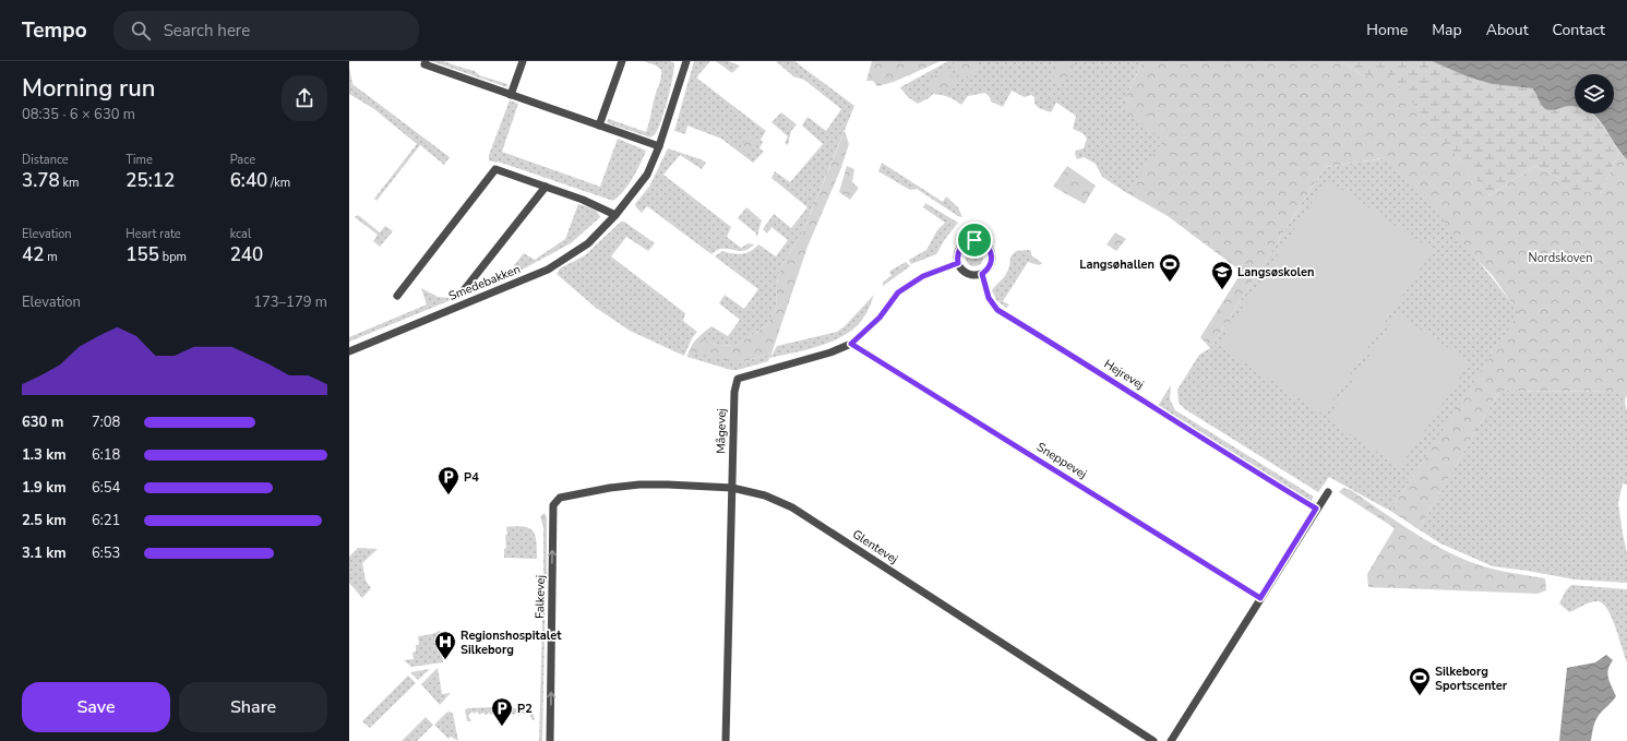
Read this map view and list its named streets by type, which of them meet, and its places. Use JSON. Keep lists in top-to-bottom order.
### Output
{
  "streets": {
    "street": [
      "Smedebakken",
      "Hejrevej",
      "Mågevej",
      "Sneppevej",
      "Glentevej",
      "Falkevej"
    ]
  },
  "crossings": [
    ["Hejrevej", "Mågevej"],
    ["Mågevej", "Sneppevej"],
    ["Mågevej", "Glentevej"],
    ["Glentevej", "Falkevej"]
  ],
  "one_way": ["Falkevej"],
  "parks": ["Nordskoven"],
  "places": {
    "sports": ["Langsøhallen", "Silkeborg Sportscenter"],
    "school or university": ["Langsøskolen"],
    "parking": ["P4", "P2"],
    "hospital": ["Regionshospitalet Silkeborg"]
  },
  "page": {
    "header": "Tempo",
    "search": "Search here",
    "nav": [
      "Home",
      "Map",
      "About",
      "Contact"
    ],
    "heading": ["Morning run", "08:35 · 6 × 630 m"],
    "stats": [
      ["Distance", "3.78 km"],
      ["Time", "25:12"],
      ["Pace", "6:40 /km"],
      ["Elevation", "42 m"],
      ["Heart rate", "155 bpm"],
      ["kcal", "240"]
    ],
    "chart": ["Elevation", "173–179 m"],
    "list": [
      {
        "name": "630 m",
        "note": "7:08"
      },
      {
        "name": "1.3 km",
        "note": "6:18"
      },
      {
        "name": "1.9 km",
        "note": "6:54"
      },
      {
        "name": "2.5 km",
        "note": "6:21"
      },
      {
        "name": "3.1 km",
        "note": "6:53"
      }
    ],
    "buttons": ["Save", "Share"]
  }
}
